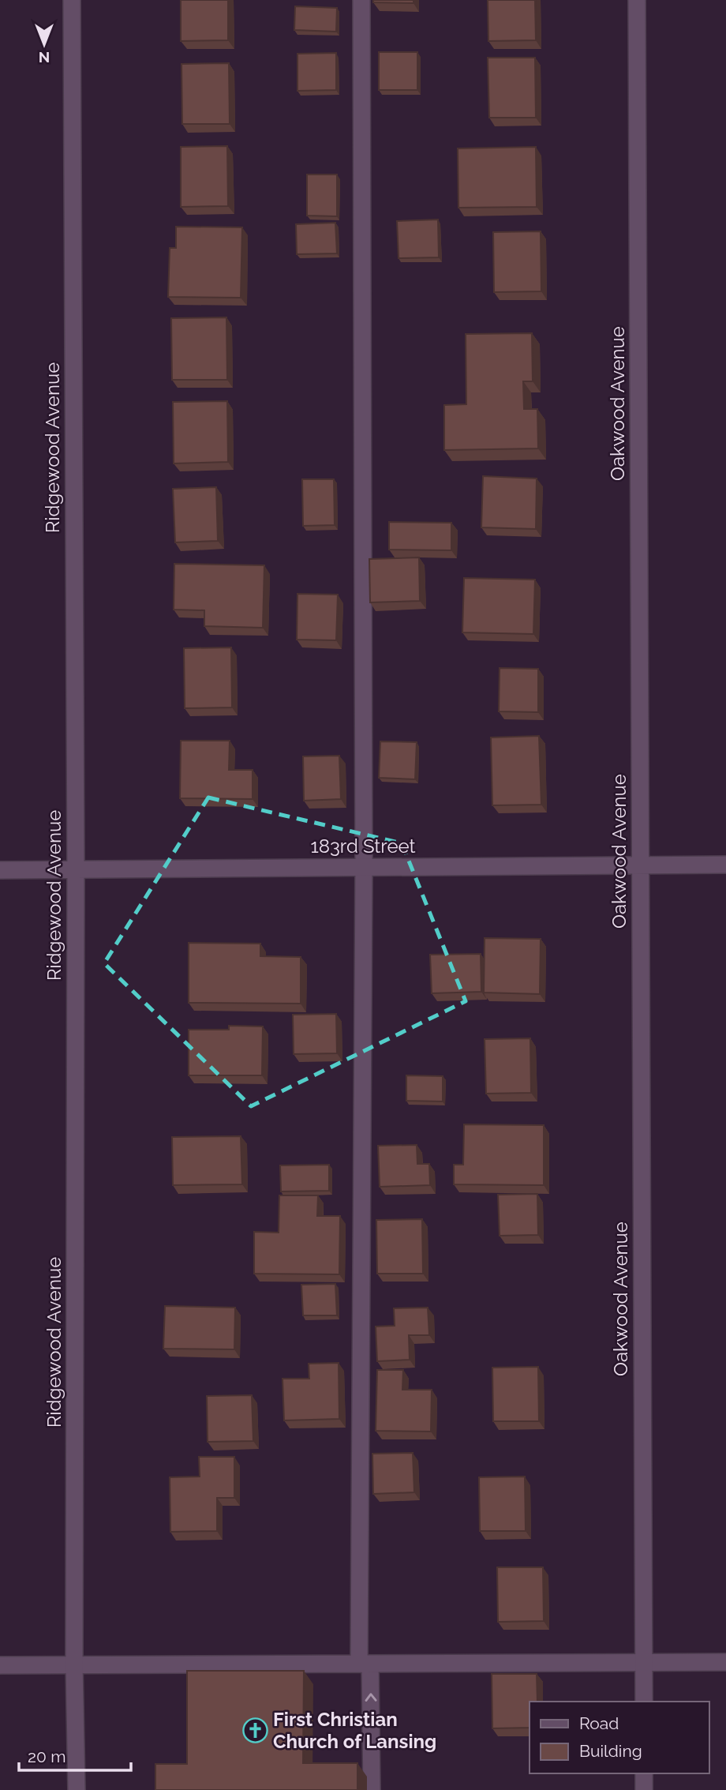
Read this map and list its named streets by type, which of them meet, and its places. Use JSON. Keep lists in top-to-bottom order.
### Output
{
  "streets": {
    "street": ["Oakwood Avenue", "Ridgewood Avenue", "183rd Street"]
  },
  "crossings": [
    ["Oakwood Avenue", "183rd Street"],
    ["Ridgewood Avenue", "183rd Street"]
  ],
  "places": {
    "church": ["First Christian Church of Lansing"]
  },
  "legend": ["Road", "Building"],
  "scale_bar": "20 m",
  "north": "bottom"
}
